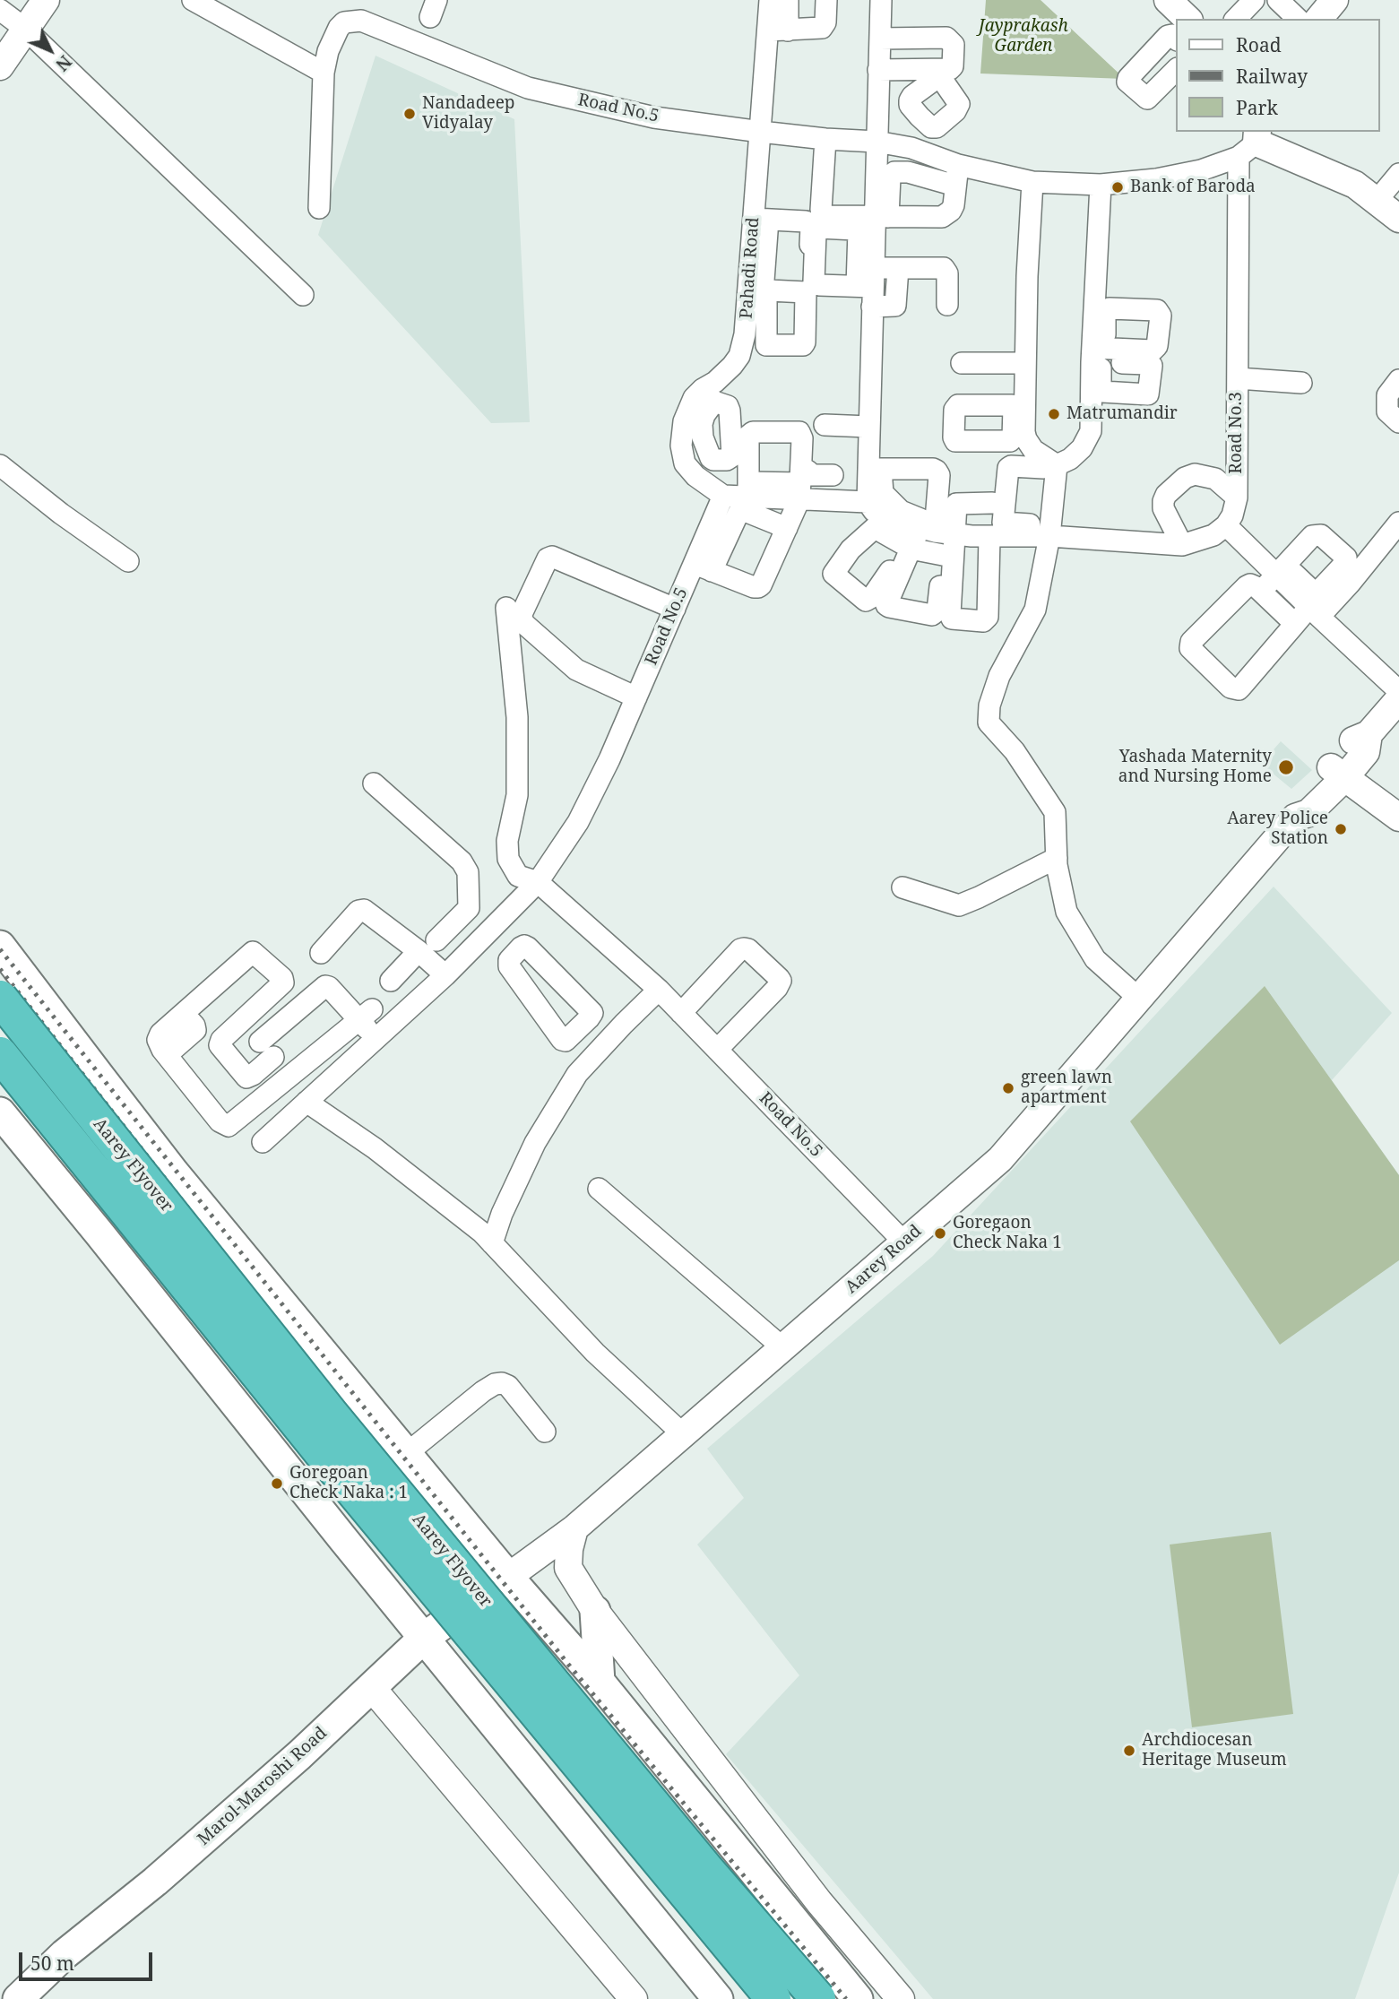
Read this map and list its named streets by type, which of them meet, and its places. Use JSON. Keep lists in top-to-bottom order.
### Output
{
  "streets": {
    "highway": ["Aarey Flyover"],
    "main road": ["Marol-Maroshi Road"],
    "street": [
      "Road No.5",
      "Pahadi Road",
      "Road No.3",
      "Aarey Road"
    ]
  },
  "crossings": [
    ["Road No.5", "Pahadi Road"],
    ["Road No.5", "Road No.3"],
    ["Road No.5", "Aarey Road"],
    ["Aarey Road", "Marol-Maroshi Road"]
  ],
  "parks": ["Jayprakash Garden"],
  "places": [
    "Nandadeep Vidyalay",
    "Bank of Baroda",
    "Matrumandir",
    "Yashada Maternity and Nursing Home",
    "Aarey Police Station",
    "green lawn apartment",
    "Goregaon Check Naka 1",
    "Goregoan Check Naka : 1",
    "Archdiocesan Heritage Museum"
  ],
  "legend": ["Road", "Railway", "Park"],
  "scale_bar": "50 m",
  "north": "bottom right"
}
